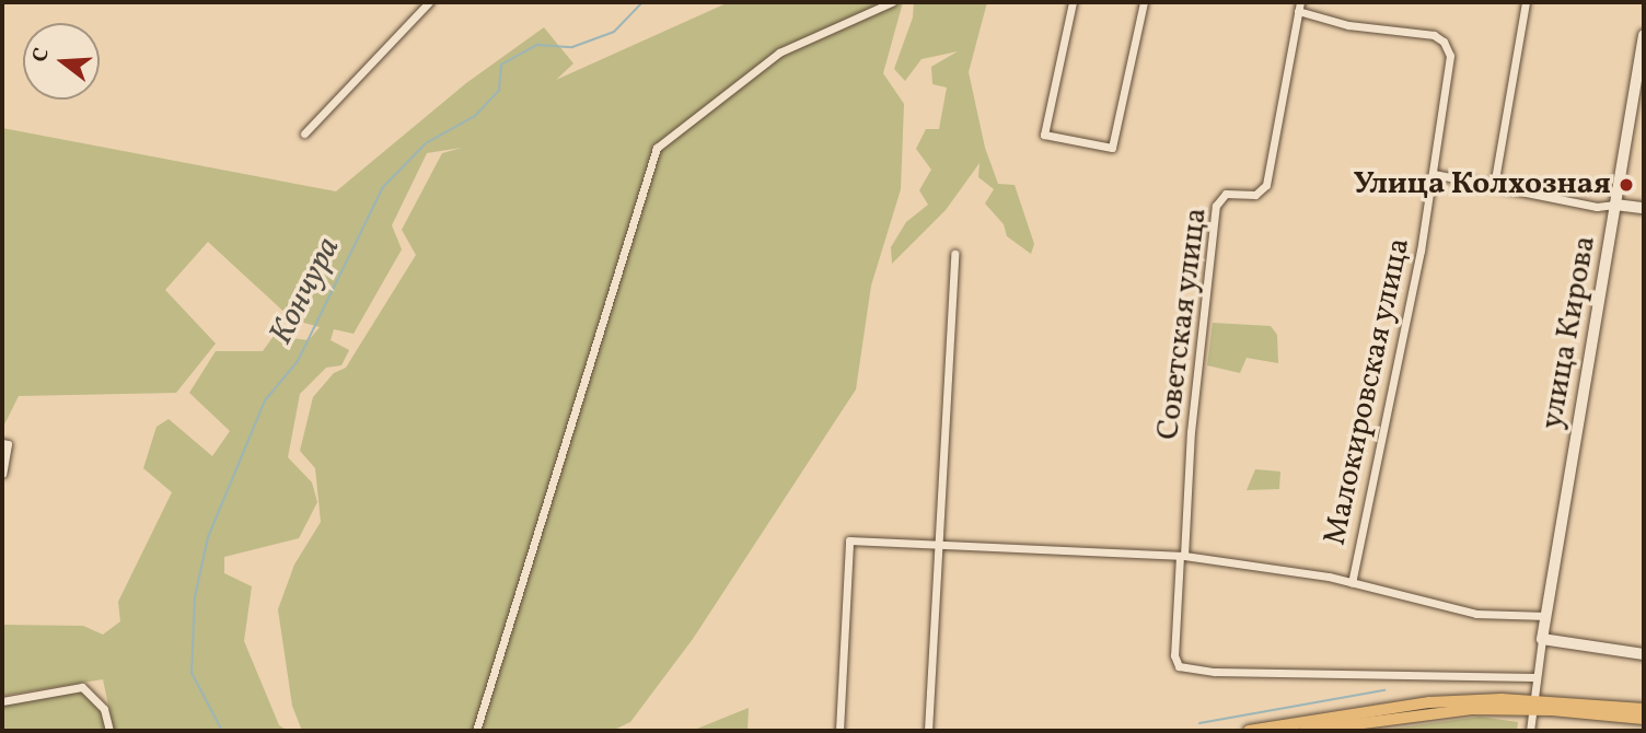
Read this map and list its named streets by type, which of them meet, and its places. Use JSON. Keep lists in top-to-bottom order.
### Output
{
  "streets": {
    "street": ["Советская улица", "улица Кирова", "Малокировская улица"]
  },
  "crossings": [
    ["Советская улица", "Малокировская улица"],
    ["улица Кирова", "Малокировская улица"]
  ],
  "water": ["Кончура"],
  "places": ["Улица Колхозная"],
  "north": "left"
}
